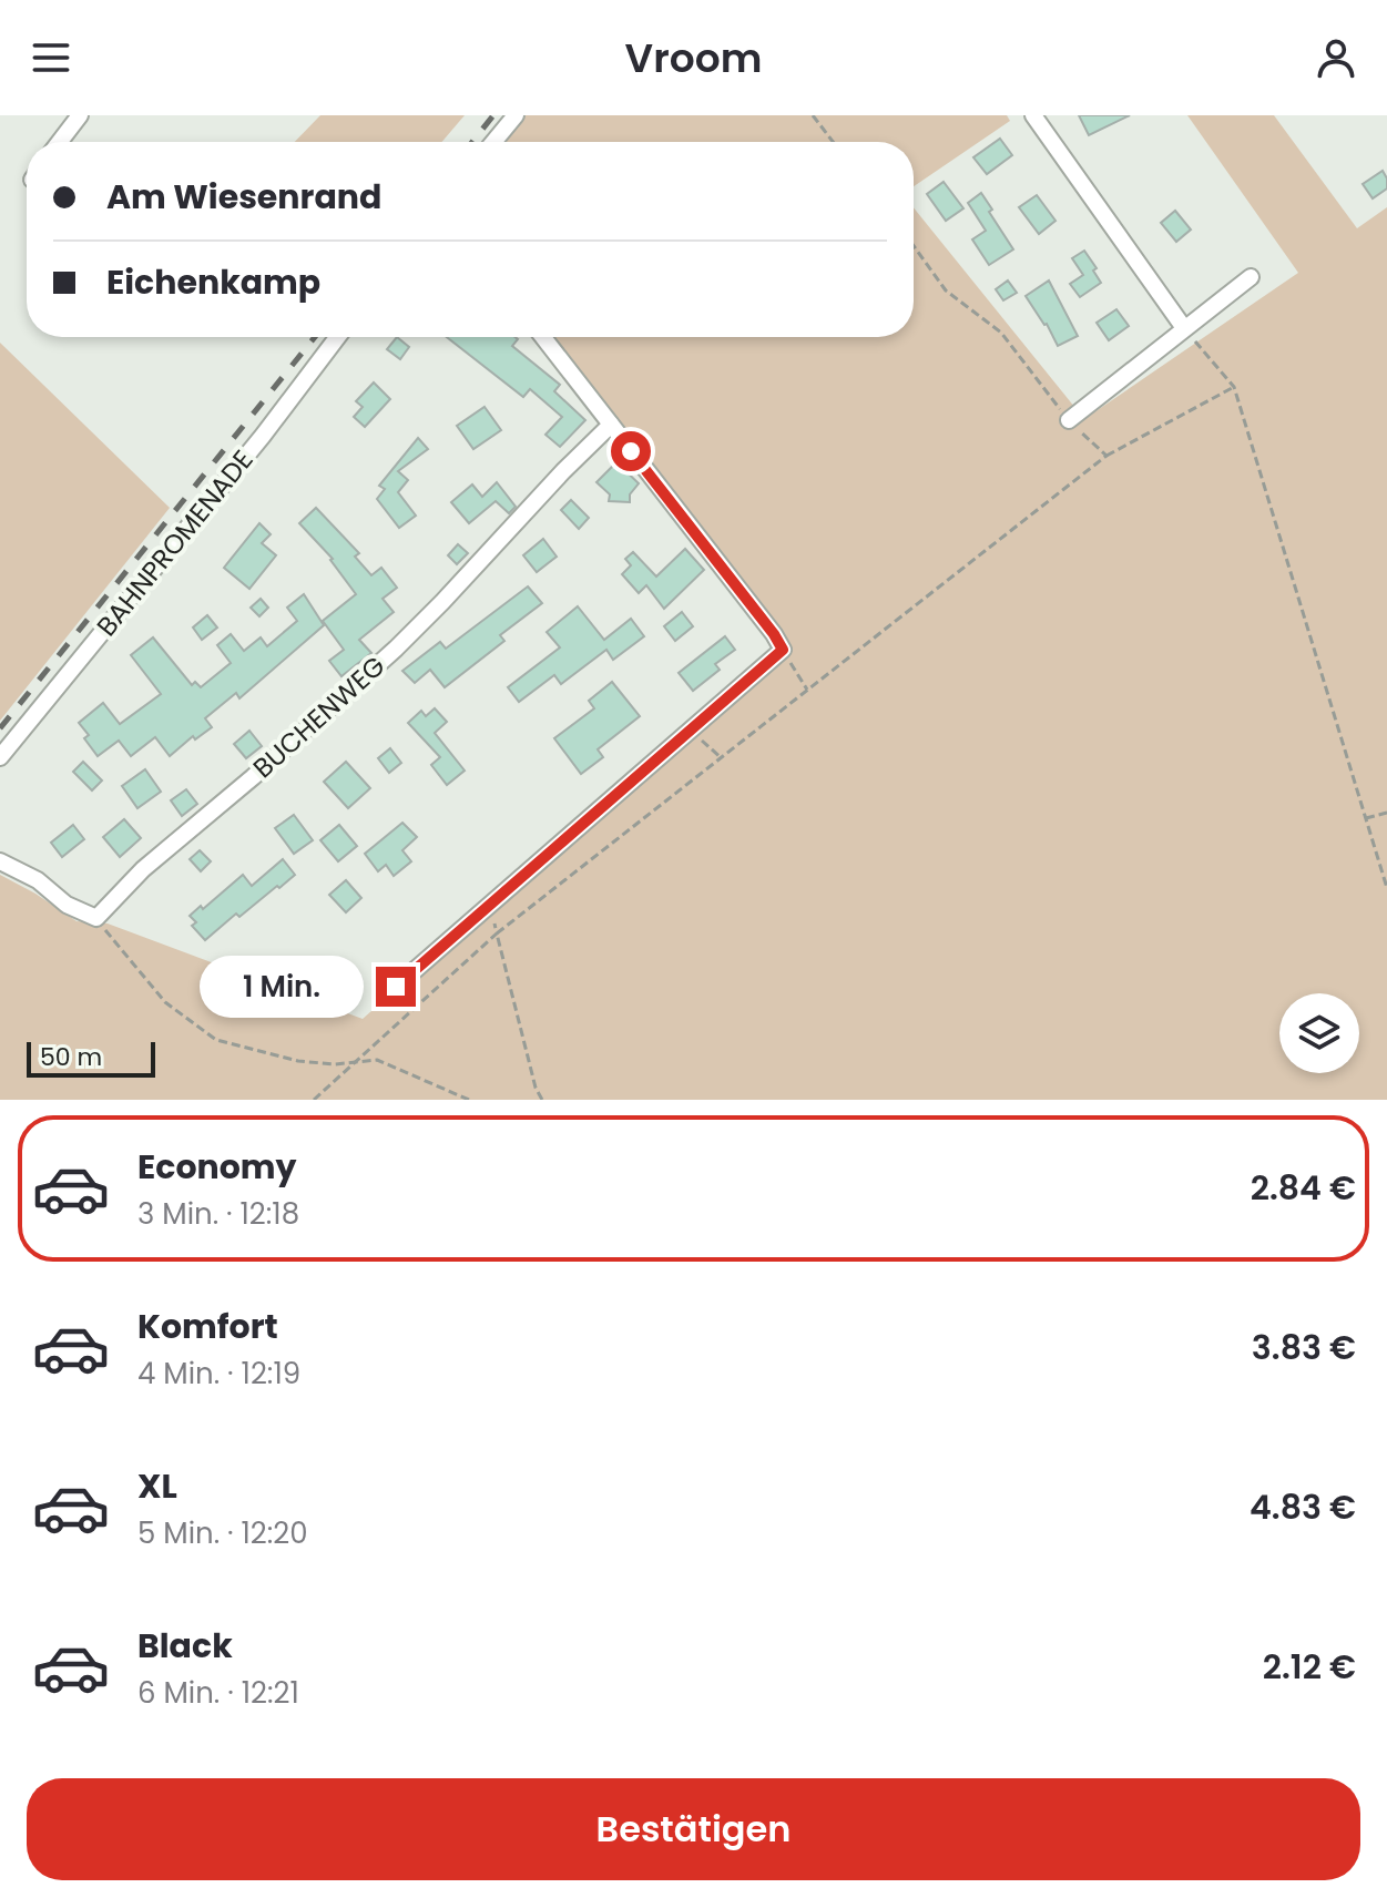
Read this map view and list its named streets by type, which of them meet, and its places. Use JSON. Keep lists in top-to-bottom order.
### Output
{
  "streets": {
    "street": ["BAHNPROMENADE", "BUCHENWEG"]
  },
  "scale_bar": "50 m",
  "page": {
    "header": "Vroom",
    "banner": ["Am Wiesenrand", "Eichenkamp"],
    "bubble": "1 Min.",
    "scale": "50 m",
    "list": [
      {
        "name": "Economy",
        "note": "3 Min. · 12:18",
        "value": "2.84 €"
      },
      {
        "name": "Komfort",
        "note": "4 Min. · 12:19",
        "value": "3.83 €"
      },
      {
        "name": "XL",
        "note": "5 Min. · 12:20",
        "value": "4.83 €"
      },
      {
        "name": "Black",
        "note": "6 Min. · 12:21",
        "value": "2.12 €"
      }
    ],
    "buttons": "Bestätigen"
  }
}
